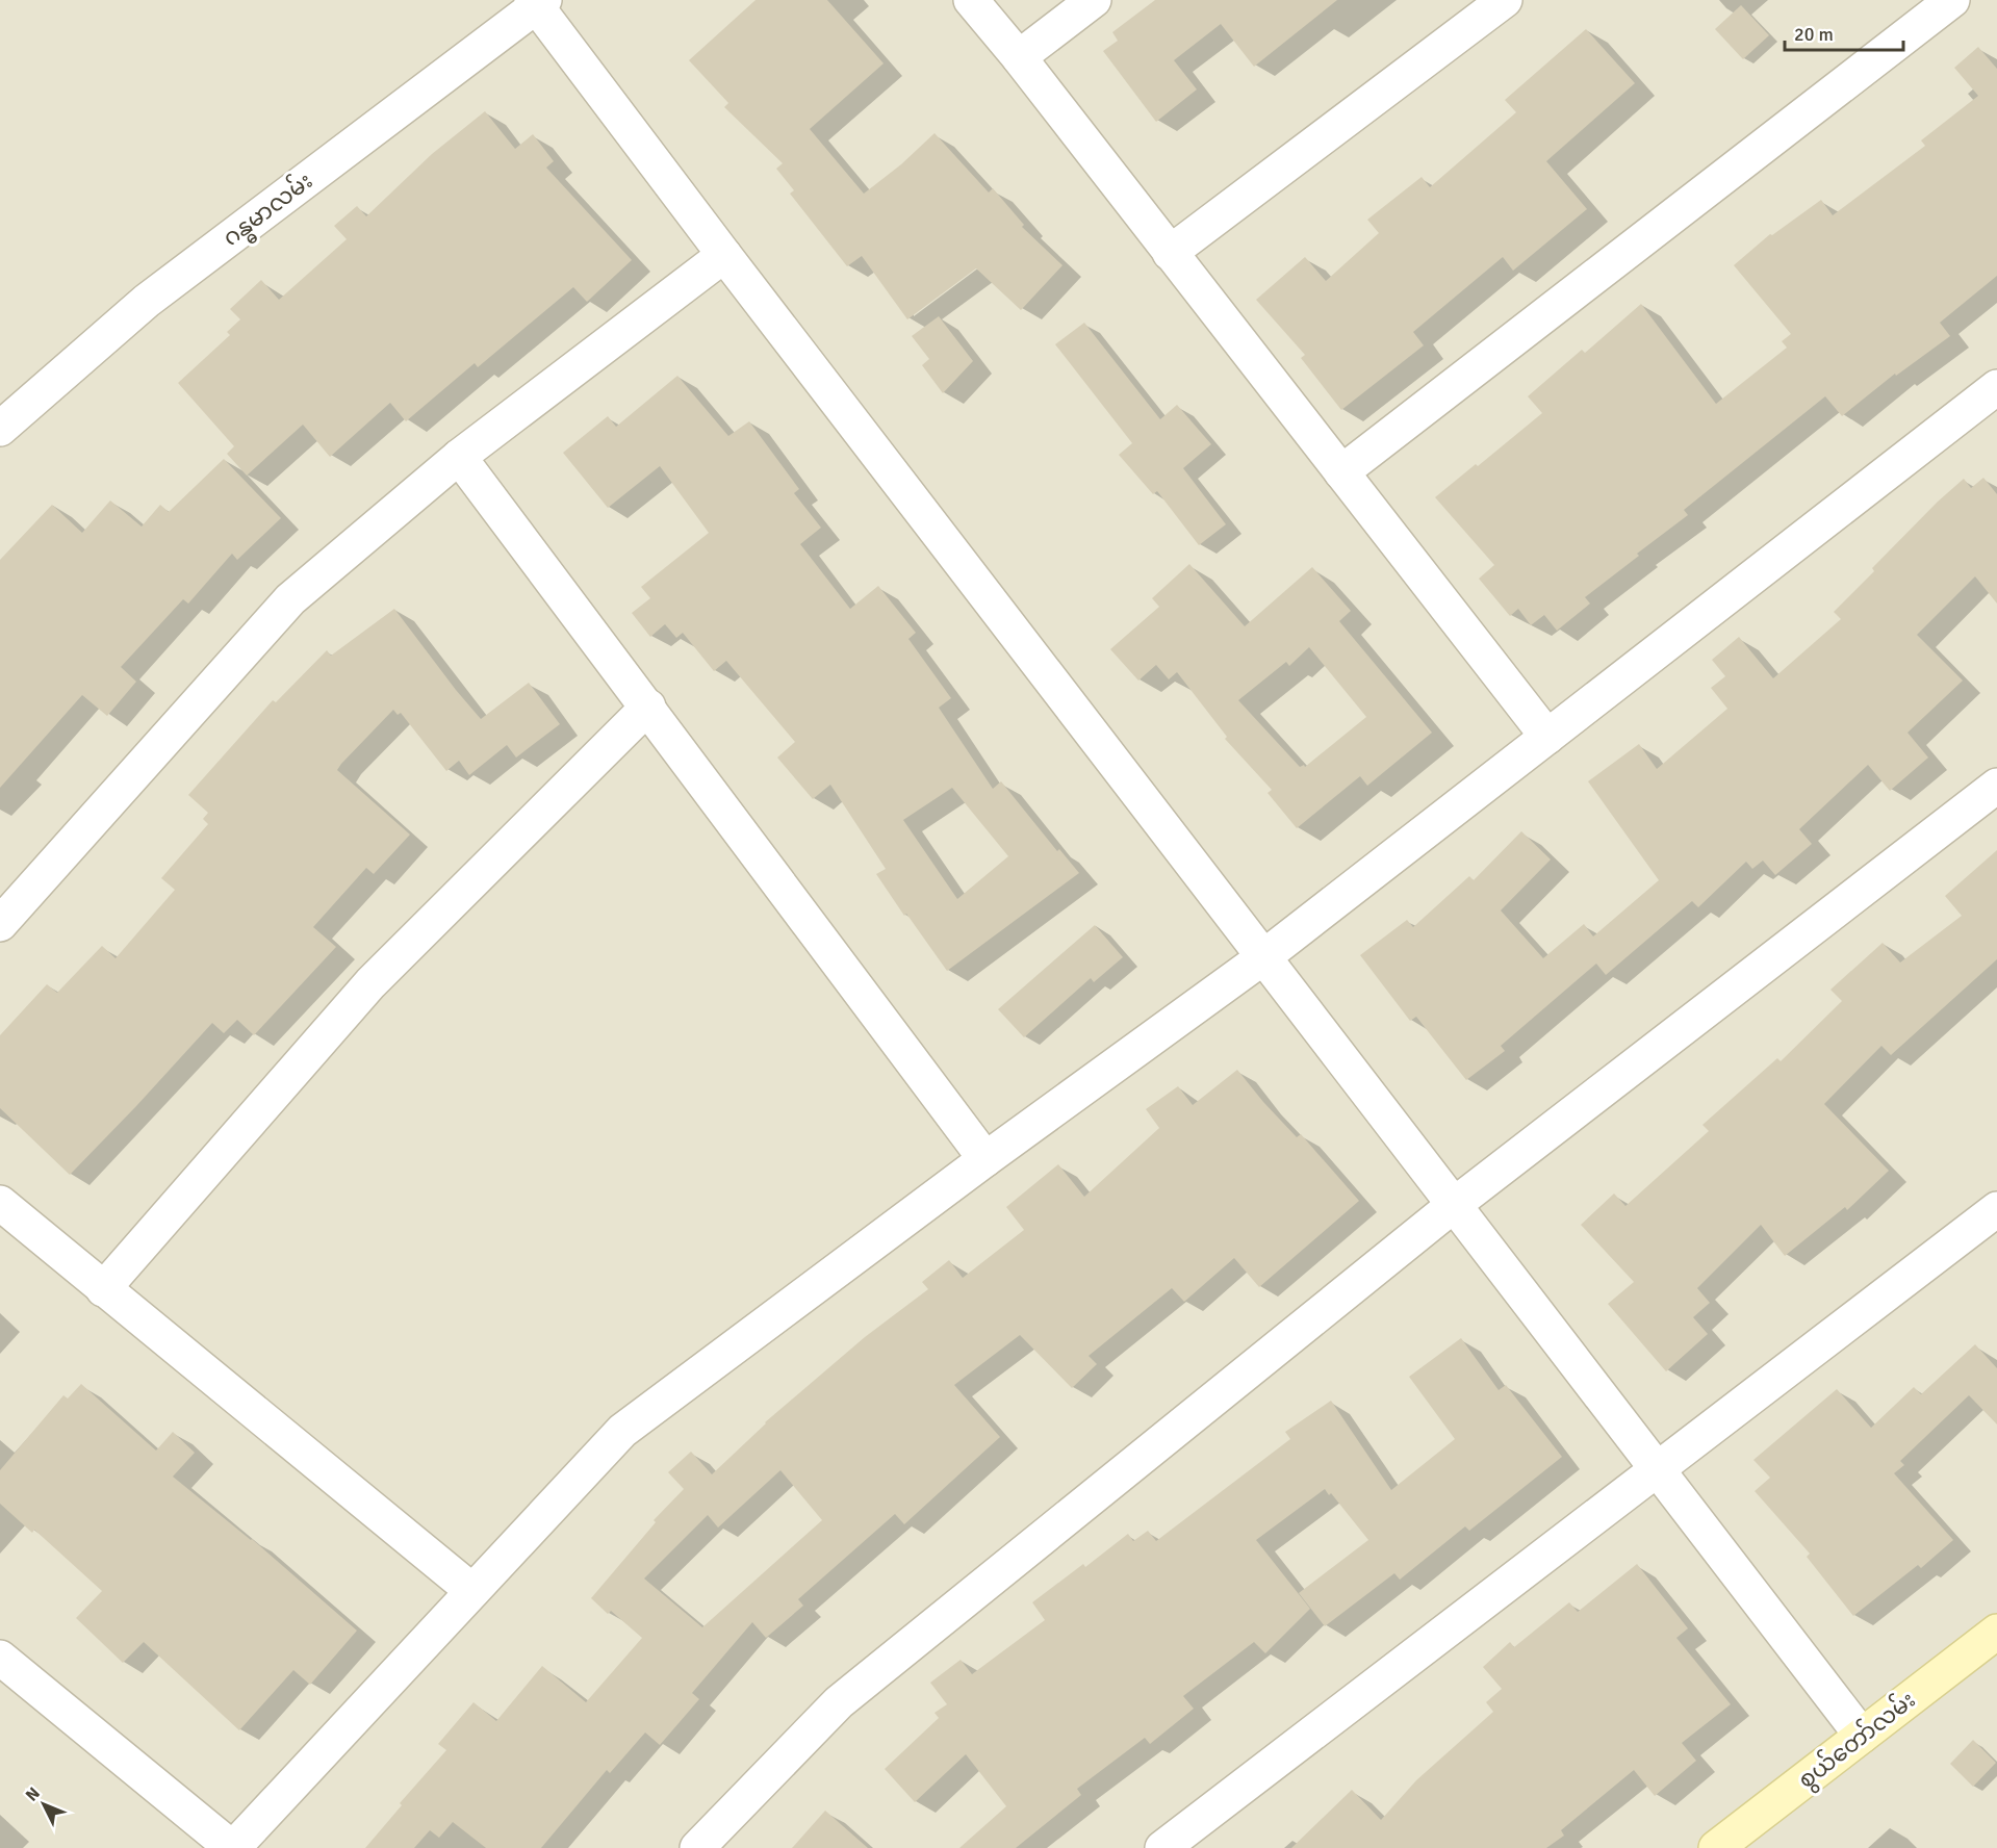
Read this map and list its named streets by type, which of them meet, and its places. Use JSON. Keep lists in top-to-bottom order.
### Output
{
  "streets": {
    "street": ["ဂန္ဓမာလမ်း", "စွယ်တော်လမ်း"]
  },
  "scale_bar": "20 m",
  "north": "top left"
}
